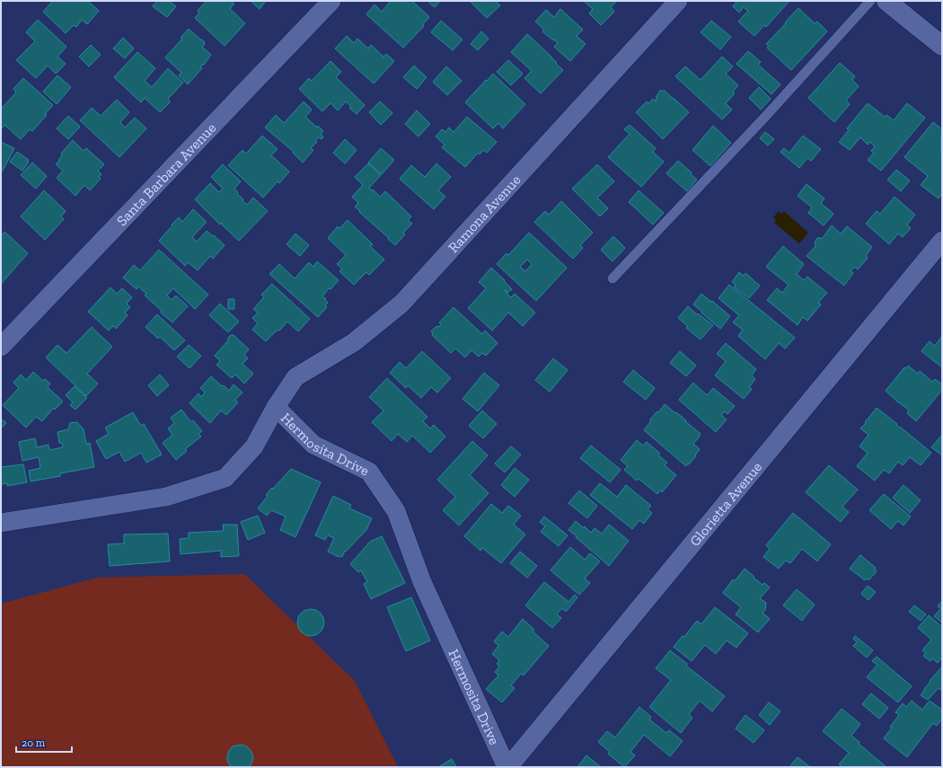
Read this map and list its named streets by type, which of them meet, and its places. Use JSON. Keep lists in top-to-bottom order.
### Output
{
  "streets": {
    "street": [
      "Santa Barbara Avenue",
      "Ramona Avenue",
      "Hermosita Drive",
      "Glorietta Avenue"
    ]
  },
  "crossings": [
    ["Ramona Avenue", "Hermosita Drive"],
    ["Hermosita Drive", "Glorietta Avenue"]
  ],
  "scale_bar": "20 m"
}
